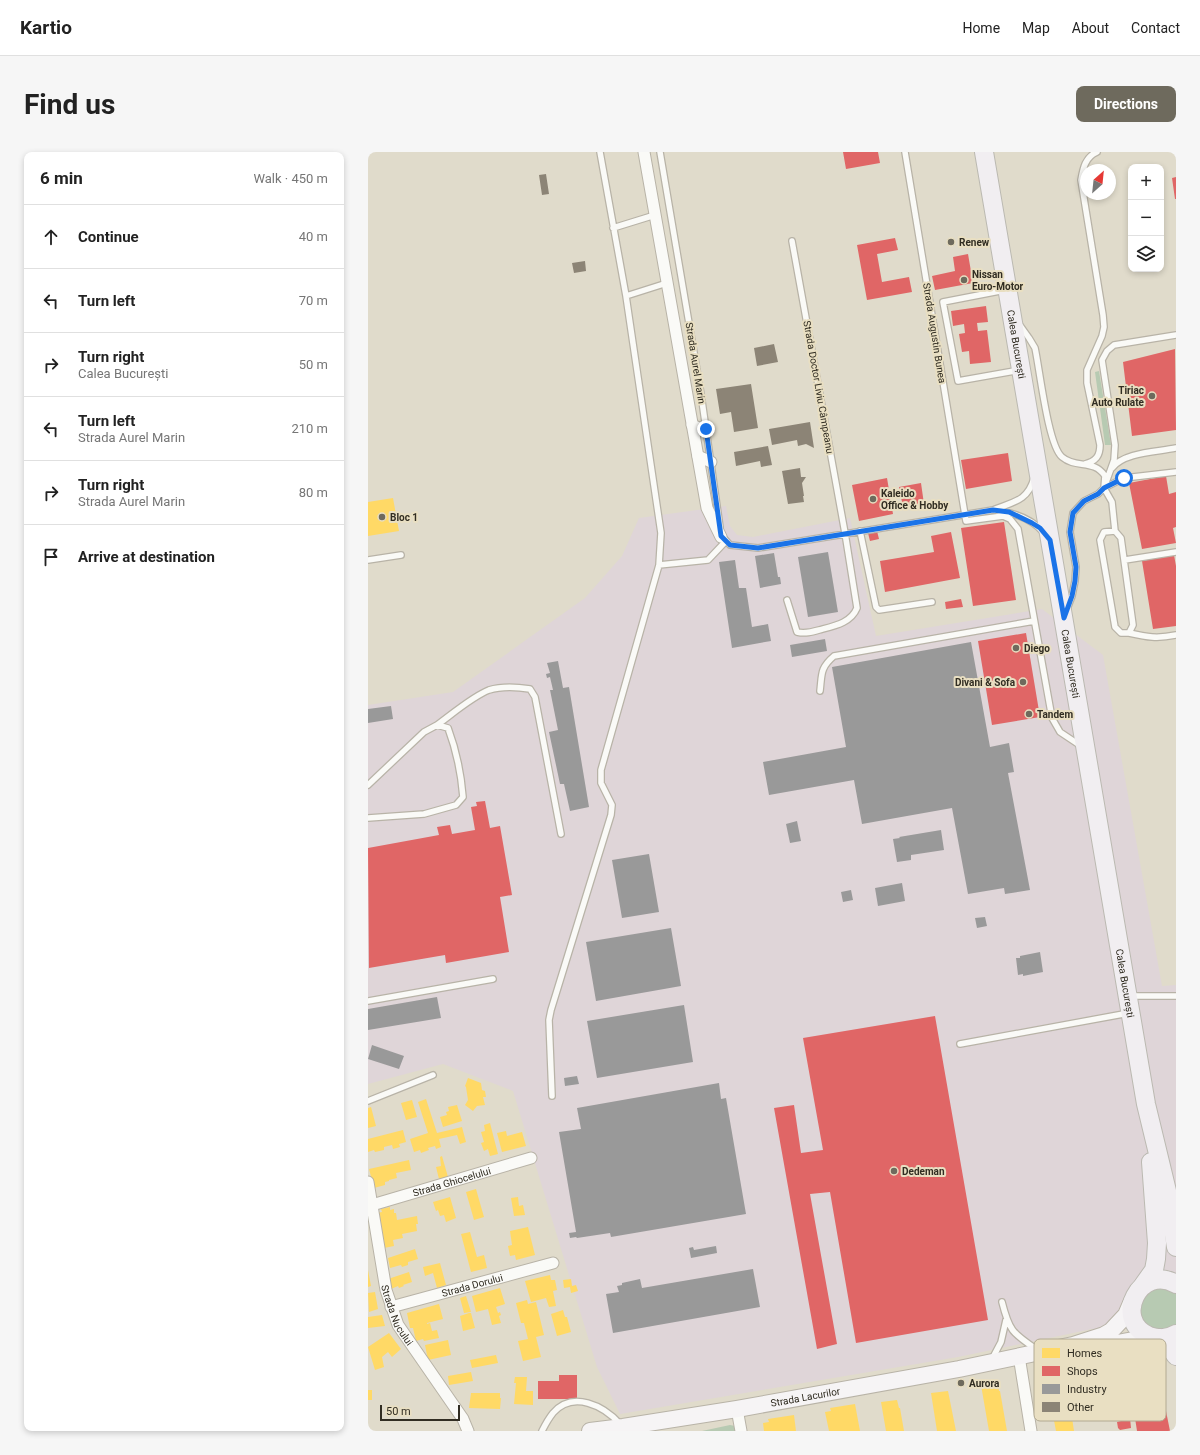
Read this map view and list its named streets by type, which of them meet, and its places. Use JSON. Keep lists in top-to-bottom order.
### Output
{
  "streets": {
    "main road": ["Calea București"],
    "street": [
      "Strada Ghiocelului",
      "Strada Dorului",
      "Strada Nucului",
      "Strada Lacurilor"
    ],
    "lane": ["Strada Augustin Bunea", "Strada Aurel Marin", "Strada Doctor Liviu Câmpeanu"]
  },
  "crossings": [
    ["Calea București", "Strada Lacurilor"],
    ["Strada Ghiocelului", "Strada Nucului"],
    ["Strada Dorului", "Strada Nucului"]
  ],
  "places": [
    "Renew",
    "Nissan Euro-Motor",
    "Tiriac Auto Rulate",
    "Kaleido Office & Hobby",
    "Bloc 1",
    "Diego",
    "Divani & Sofa",
    "Tandem",
    "Dedeman",
    "Aurora"
  ],
  "legend": [
    "Homes",
    "Shops",
    "Industry",
    "Other"
  ],
  "scale_bar": "50 m",
  "north": "top right",
  "page": {
    "header": "Kartio",
    "nav": [
      "Home",
      "Map",
      "About",
      "Contact"
    ],
    "buttons": "Directions",
    "title": "Find us",
    "heading": ["6 min", "Walk · 450 m"],
    "map_buttons": ["+", "−"],
    "list": [
      ["Continue", "40 m"],
      ["Turn left", "70 m"],
      ["Turn right", "Calea București", "50 m"],
      ["Turn left", "Strada Aurel Marin", "210 m"],
      ["Turn right", "Strada Aurel Marin", "80 m"],
      "Arrive at destination"
    ],
    "scale": "50 m"
  }
}
